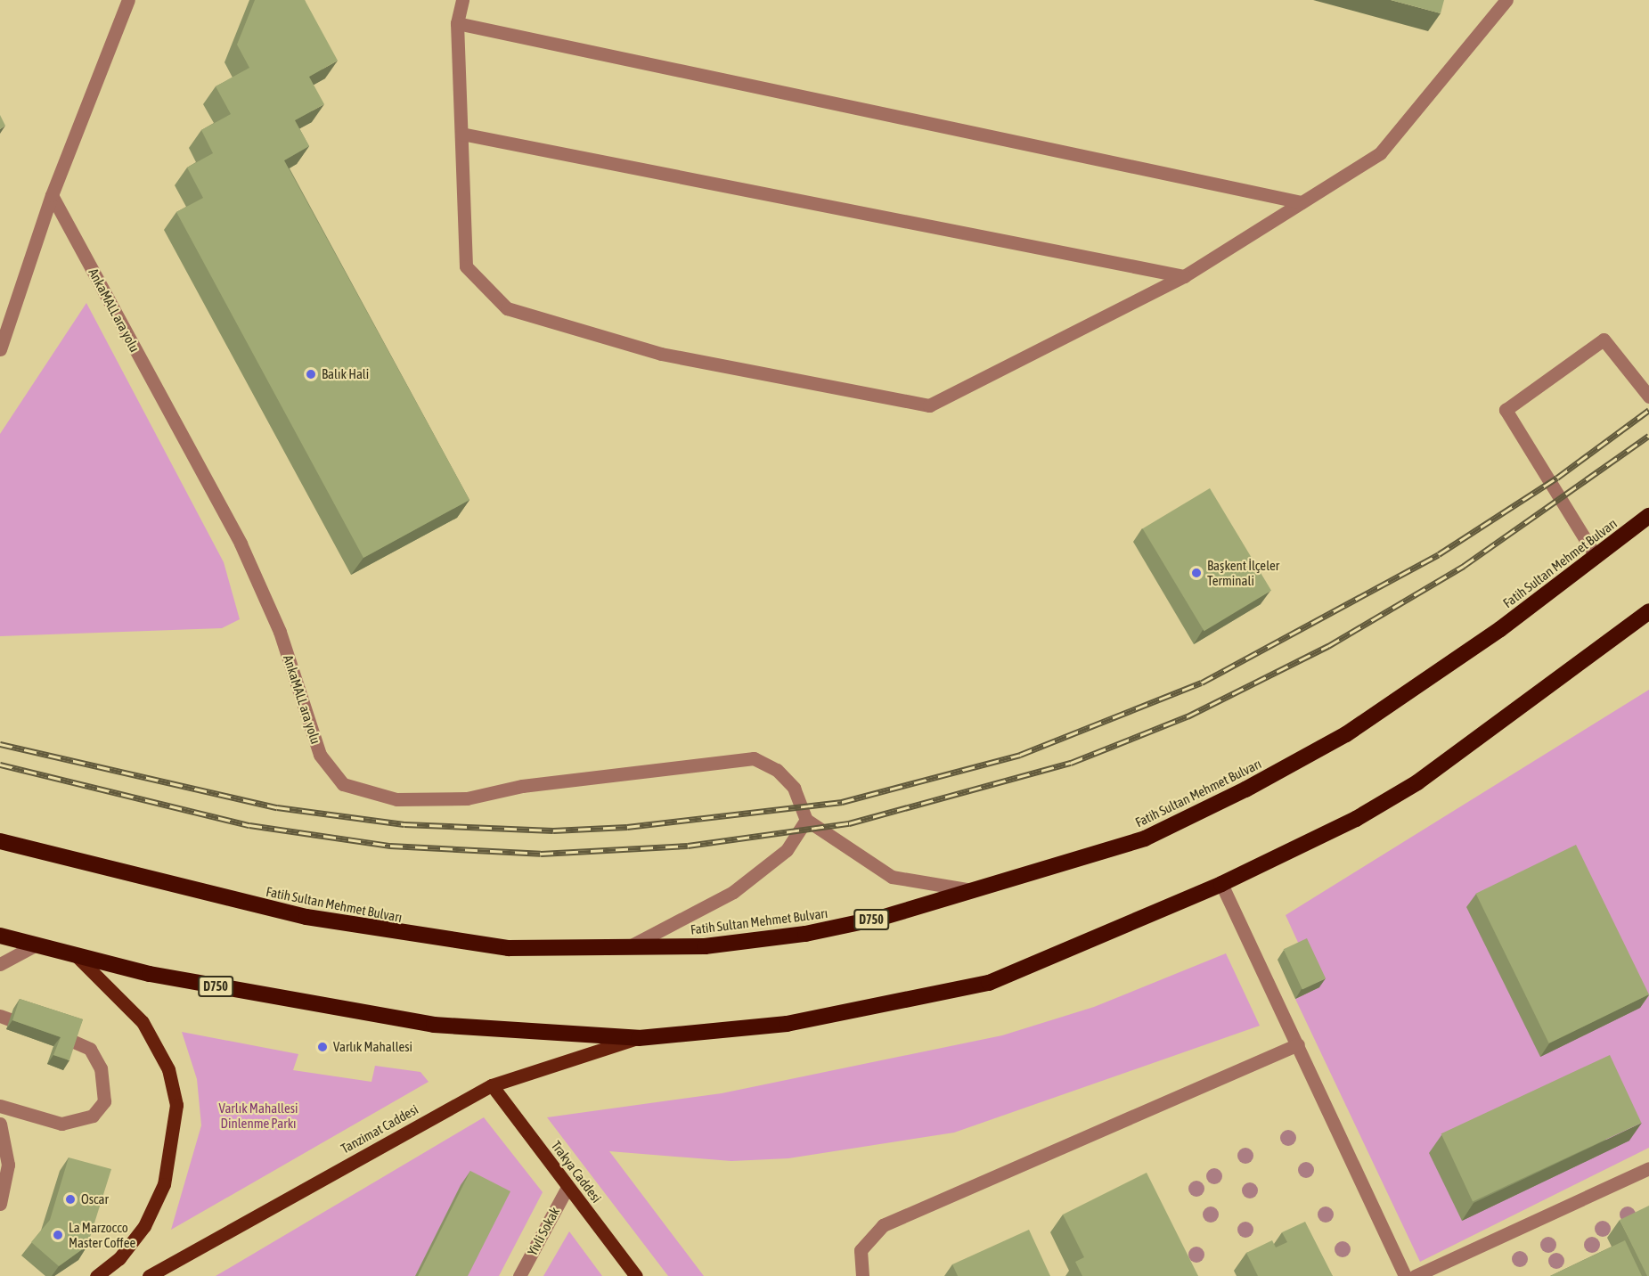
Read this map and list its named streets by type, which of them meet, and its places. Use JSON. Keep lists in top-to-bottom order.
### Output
{
  "streets": {
    "highway": ["Fatih Sultan Mehmet Bulvarı", "D750"],
    "main road": ["Tanzimat Caddesi", "Trakya Caddesi"],
    "street": ["AnkaMALL ara yolu", "Yivli Sokak"]
  },
  "crossings": [
    ["D750", "Tanzimat Caddesi"],
    ["Tanzimat Caddesi", "Trakya Caddesi"],
    ["Trakya Caddesi", "Yivli Sokak"]
  ],
  "parks": ["Varlık Mahallesi Dinlenme Parkı"],
  "places": [
    "Balık Hali",
    "Başkent İlçeler Terminali",
    "Varlık Mahallesi",
    "Oscar",
    "La Marzocco Master Coffee"
  ]
}
